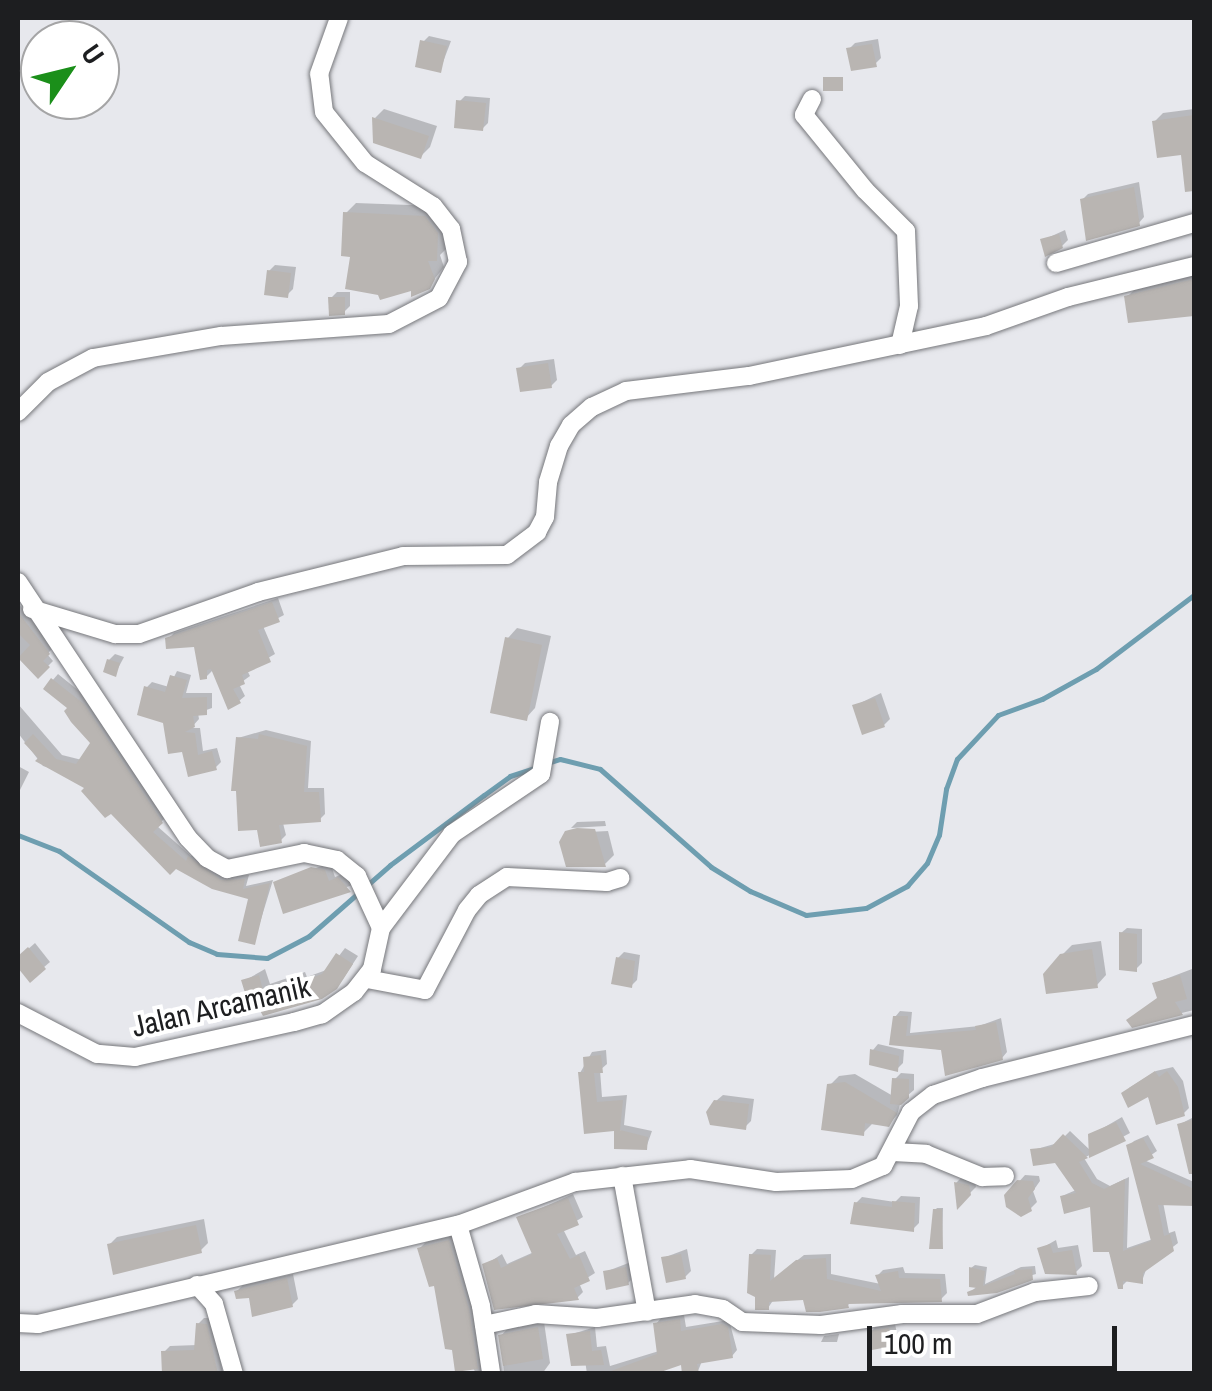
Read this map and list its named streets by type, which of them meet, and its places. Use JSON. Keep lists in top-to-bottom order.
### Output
{
  "streets": {
    "street": ["Jalan Arcamanik"]
  },
  "scale_bar": "100 m",
  "north": "top right"
}
